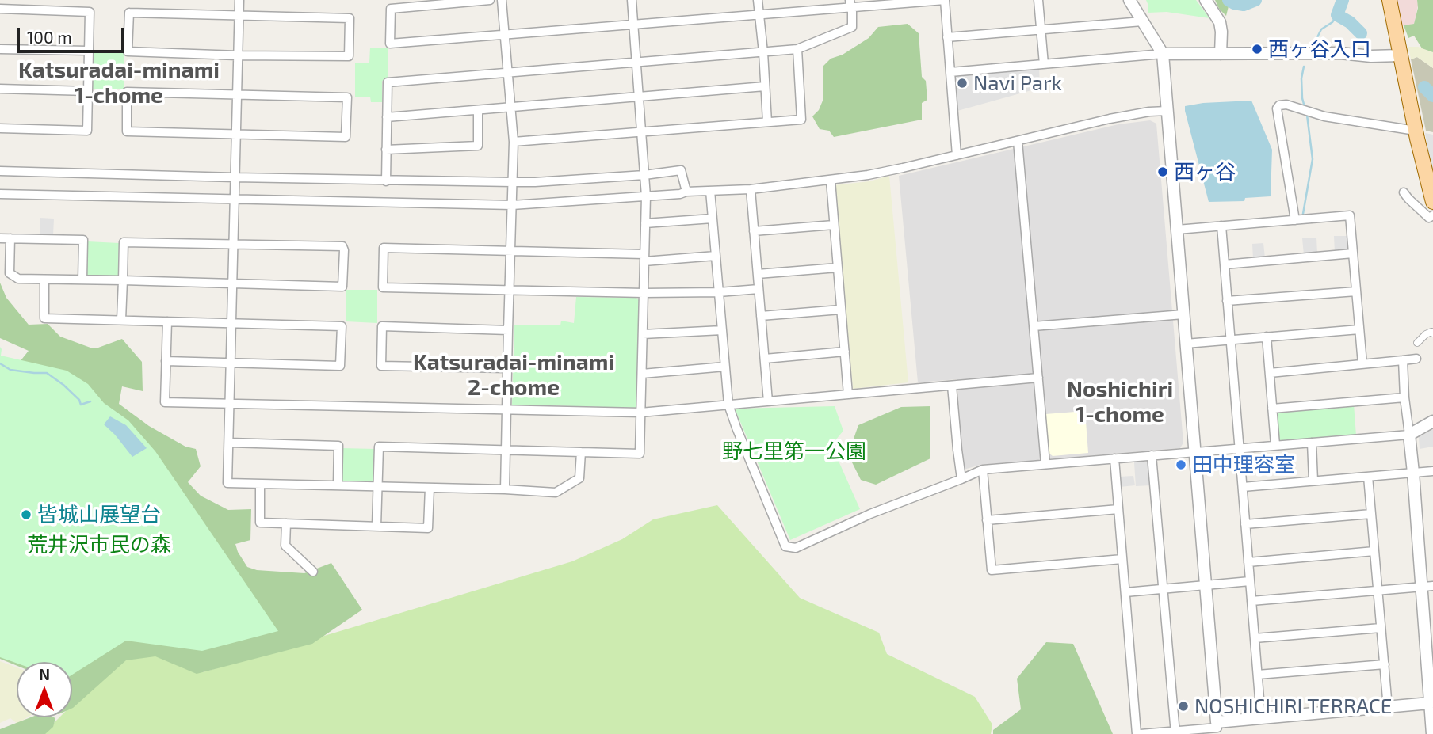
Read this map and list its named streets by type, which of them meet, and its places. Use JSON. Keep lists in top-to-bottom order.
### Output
{
  "districts": ["Katsuradai-minami 1-chome", "Katsuradai-minami 2-chome", "Noshichiri 1-chome"],
  "parks": ["野七里第一公園", "荒井沢市民の森"],
  "places": [
    "西ヶ谷入口",
    "Navi Park",
    "西ヶ谷",
    "田中理容室",
    "皆城山展望台",
    "NOSHICHIRI TERRACE"
  ],
  "scale_bar": "100 m",
  "north": "top"
}
